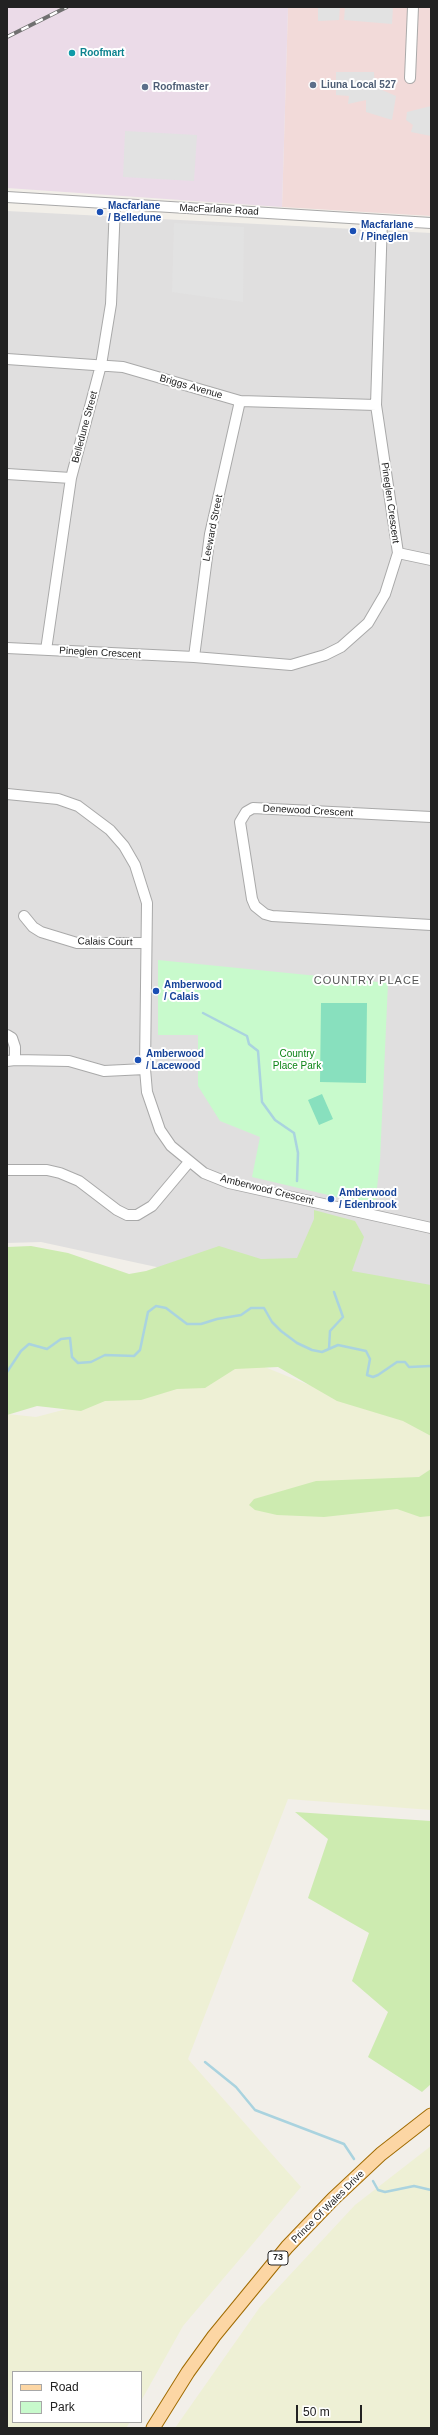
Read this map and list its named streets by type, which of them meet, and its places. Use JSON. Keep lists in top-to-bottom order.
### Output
{
  "streets": {
    "main road": ["Prince Of Wales Drive", "73"],
    "street": [
      "MacFarlane Road",
      "Briggs Avenue",
      "Belledune Street",
      "Pineglen Crescent",
      "Leeward Street",
      "Denewood Crescent",
      "Calais Court",
      "Amberwood Crescent"
    ]
  },
  "crossings": [
    ["MacFarlane Road", "Belledune Street"],
    ["MacFarlane Road", "Pineglen Crescent"],
    ["Briggs Avenue", "Belledune Street"],
    ["Briggs Avenue", "Pineglen Crescent"],
    ["Briggs Avenue", "Leeward Street"],
    ["Belledune Street", "Pineglen Crescent"],
    ["Pineglen Crescent", "Leeward Street"],
    ["Calais Court", "Amberwood Crescent"]
  ],
  "districts": ["COUNTRY PLACE"],
  "parks": ["Country Place Park"],
  "places": [
    "Roofmart",
    "Liuna Local 527",
    "Roofmaster",
    "Macfarlane / Belledune",
    "Macfarlane / Pineglen",
    "Amberwood / Calais",
    "Amberwood / Lacewood",
    "Amberwood / Edenbrook"
  ],
  "legend": ["Road", "Park"],
  "scale_bar": "50 m"
}
